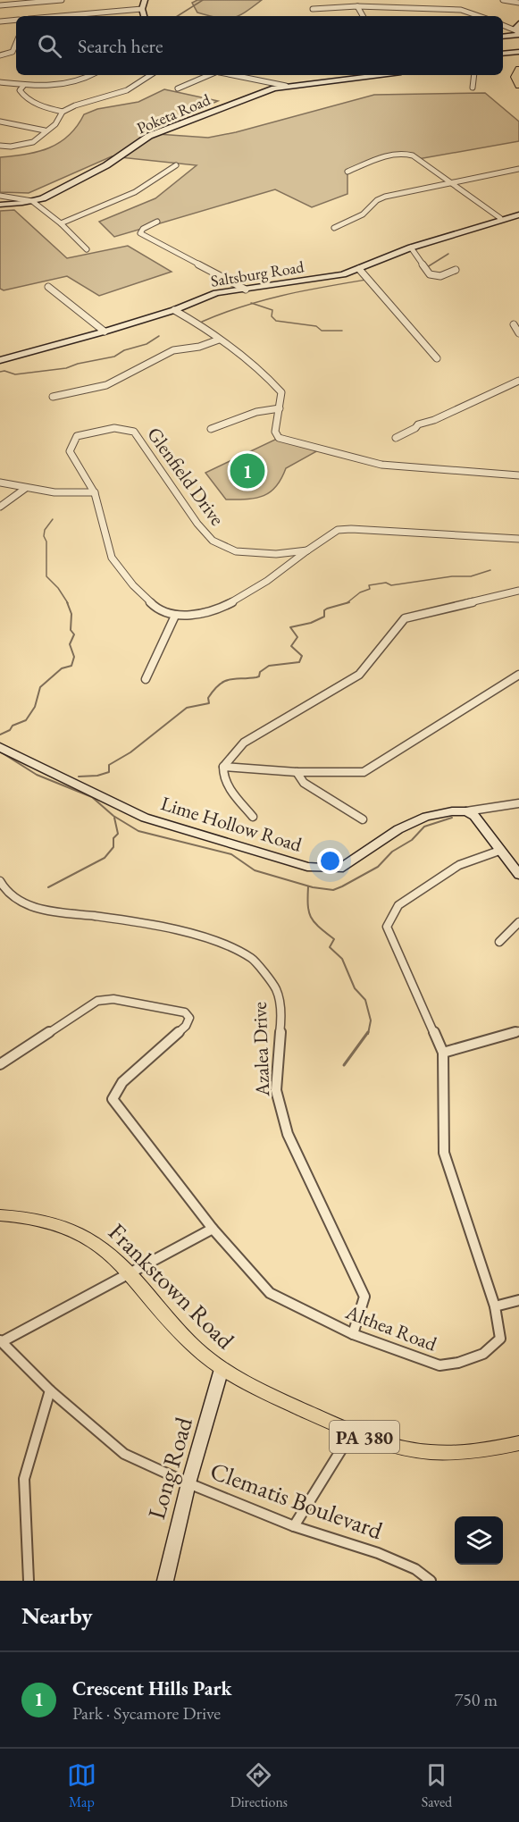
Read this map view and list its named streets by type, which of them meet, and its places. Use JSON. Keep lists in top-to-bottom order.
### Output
{
  "streets": {
    "main road": ["Frankstown Road", "PA 380"],
    "street": [
      "Poketa Road",
      "Saltsburg Road",
      "Glenfield Drive",
      "Lime Hollow Road",
      "Azalea Drive",
      "Althea Road",
      "Long Road",
      "Clematis Boulevard"
    ]
  },
  "crossings": [
    ["Azalea Drive", "Althea Road"],
    ["Frankstown Road", "Long Road"],
    ["Long Road", "Clematis Boulevard"]
  ],
  "page": {
    "search": "Search here",
    "pins": "1",
    "heading": "Nearby",
    "list": [
      {
        "mark": "1",
        "name": "Crescent Hills Park",
        "note": "Park · Sycamore Drive",
        "value": "750 m"
      }
    ],
    "nav": ["Map", "Directions", "Saved"]
  }
}
